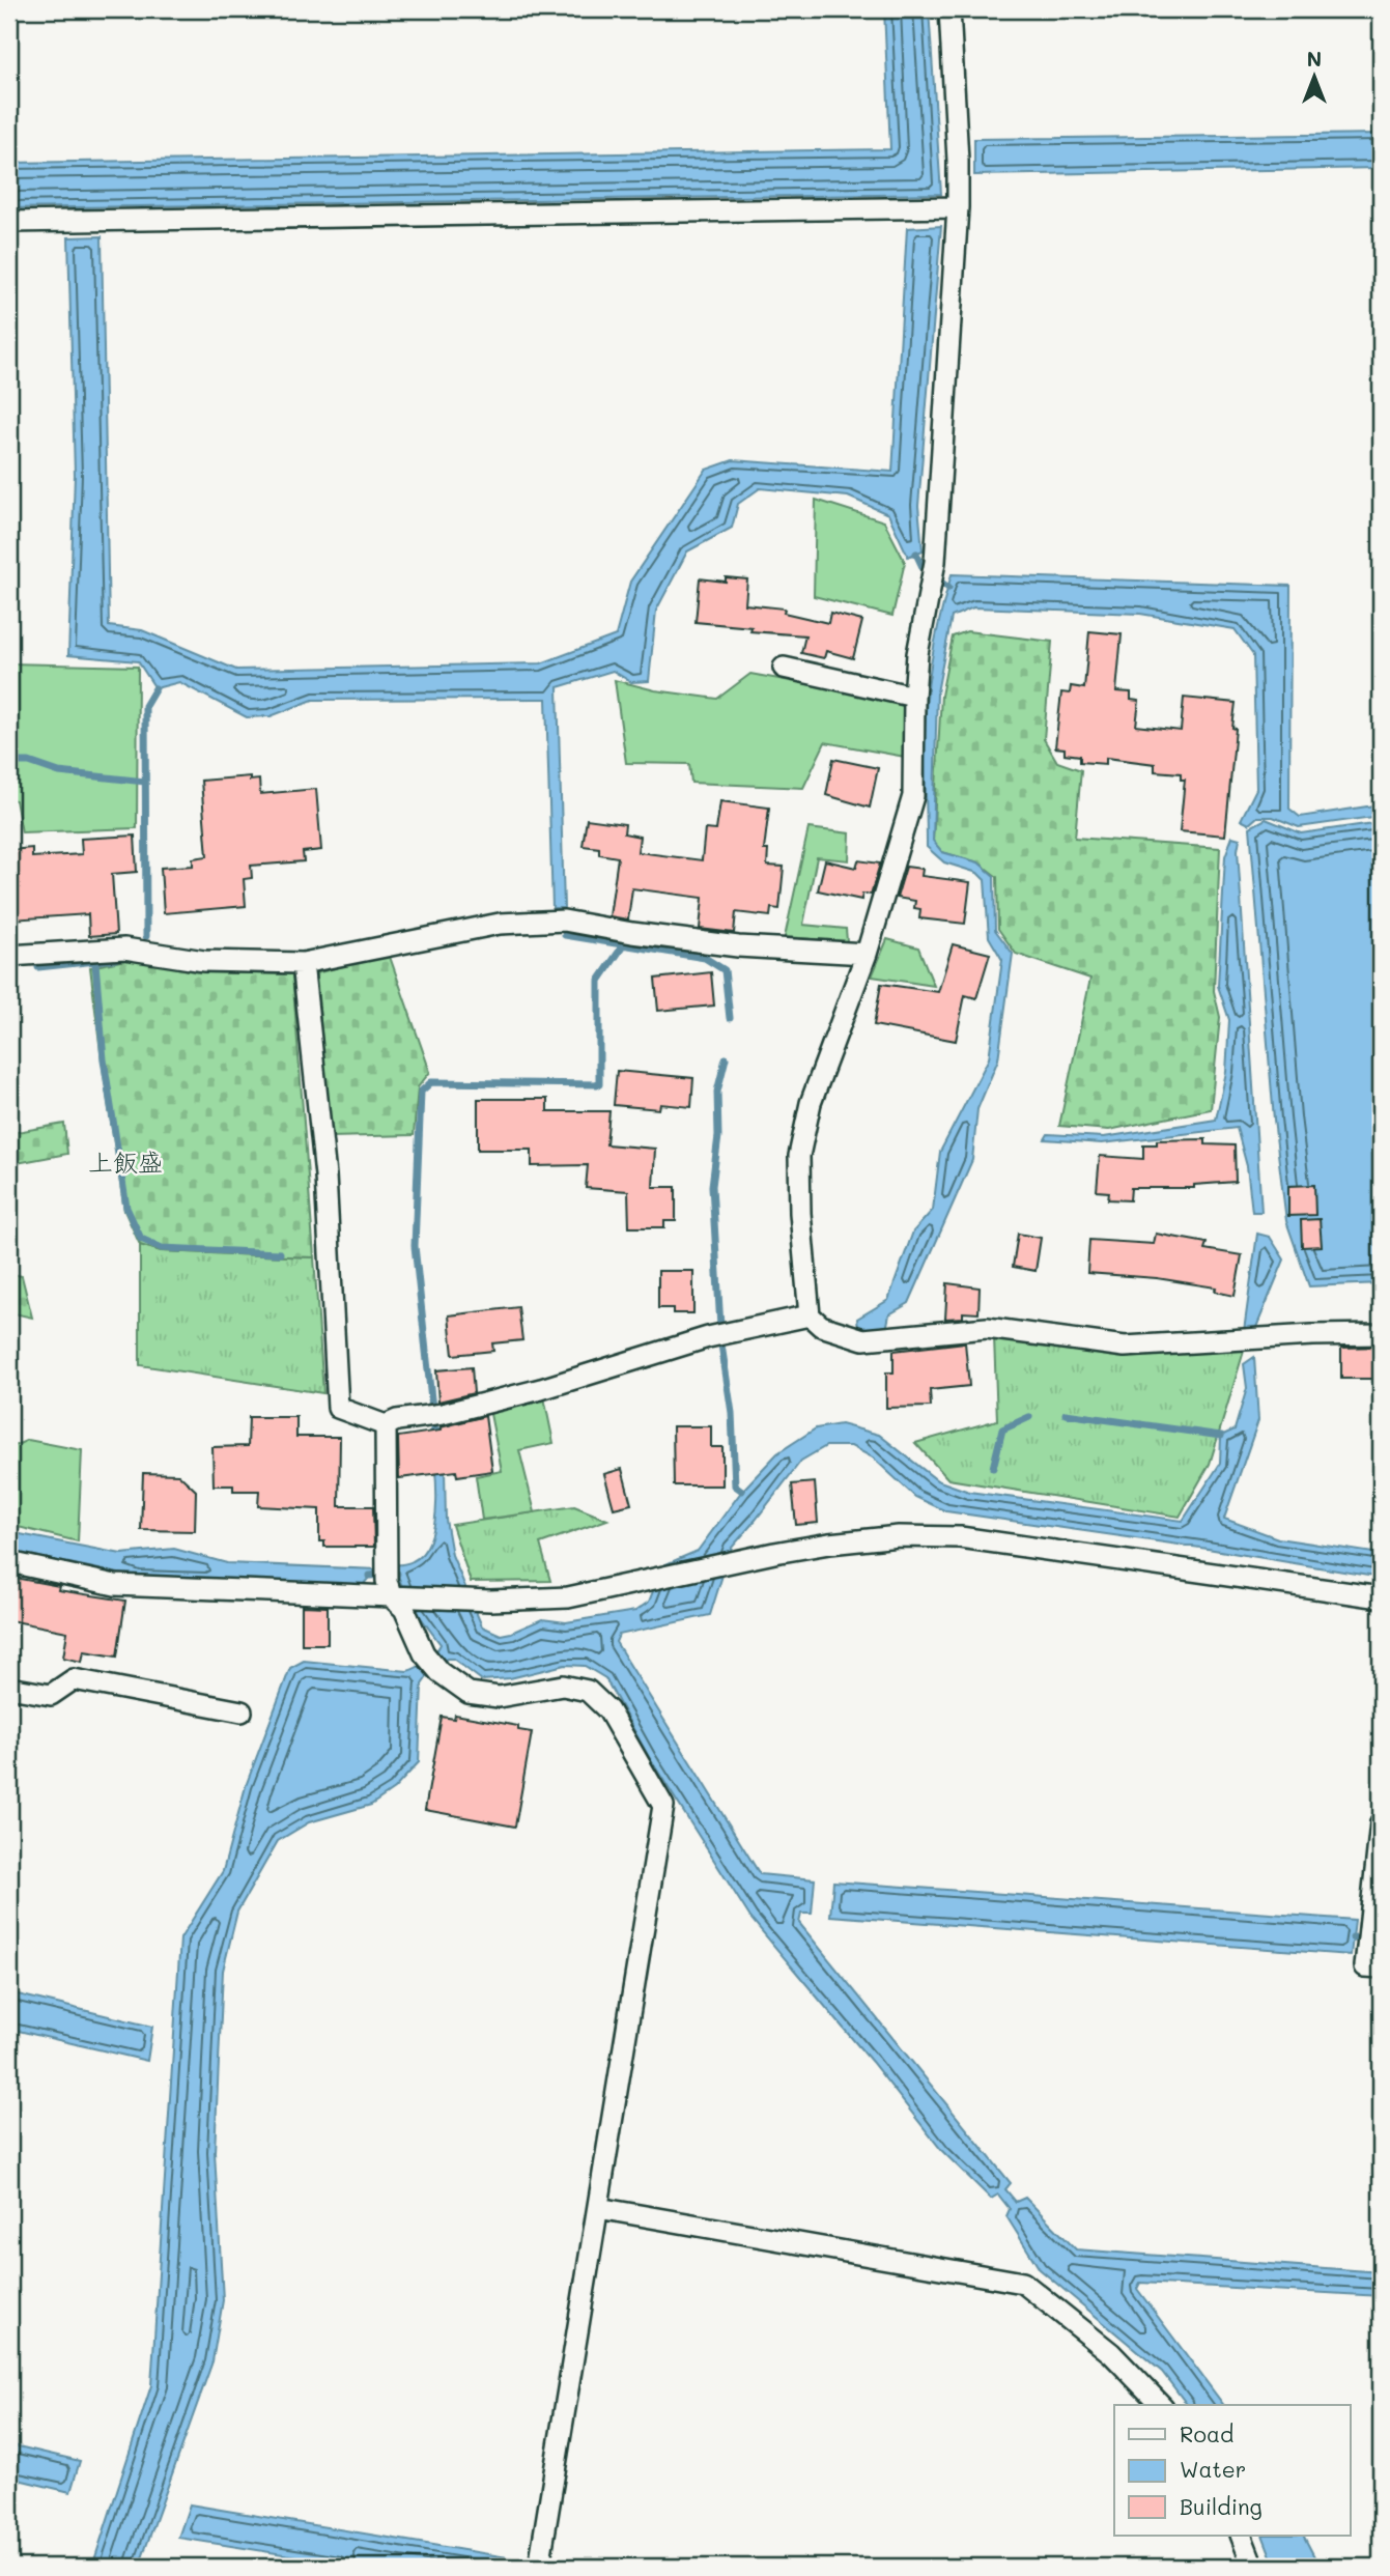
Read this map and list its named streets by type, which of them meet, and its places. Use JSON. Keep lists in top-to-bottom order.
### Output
{
  "districts": ["上飯盛"],
  "legend": ["Road", "Water", "Building"],
  "north": "top"
}
